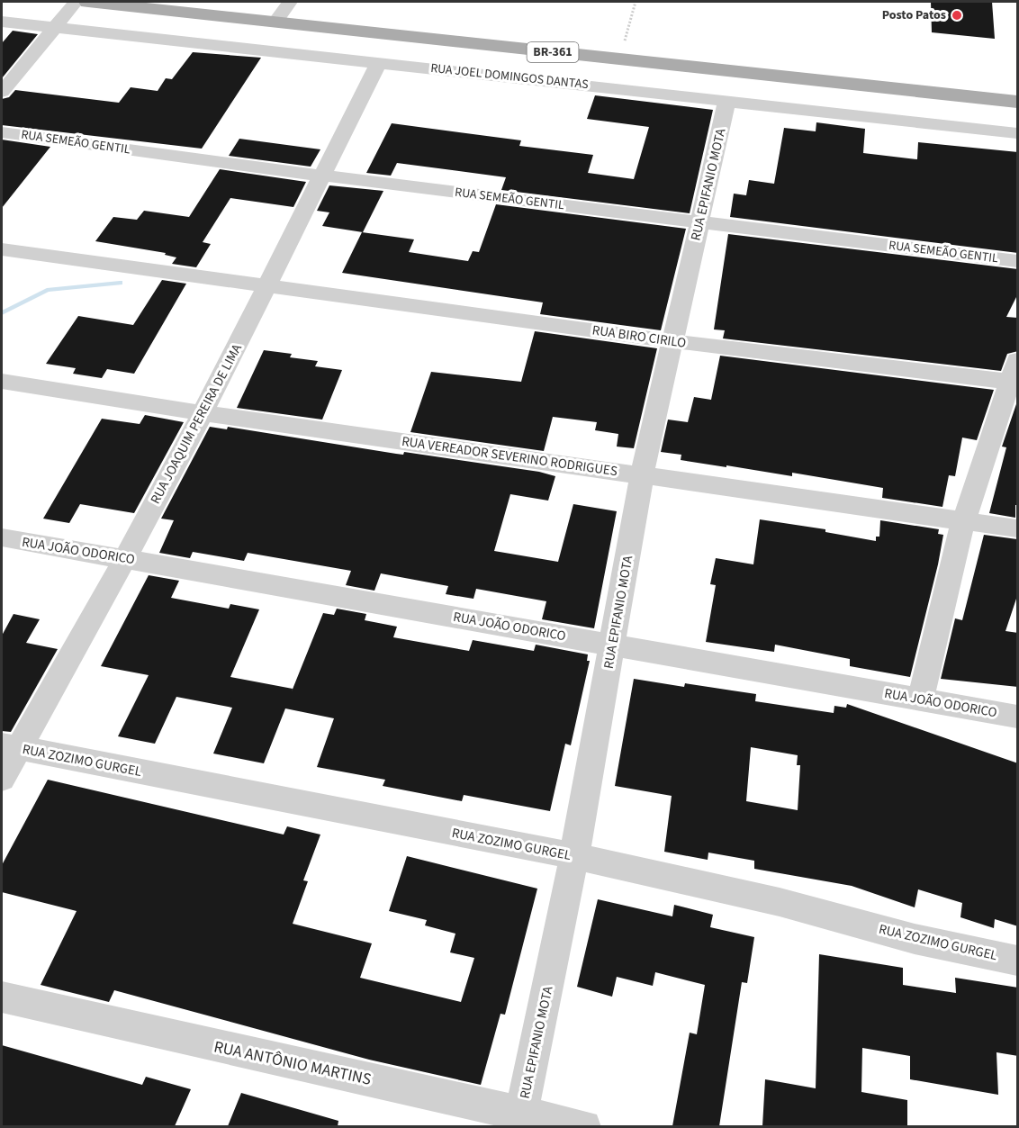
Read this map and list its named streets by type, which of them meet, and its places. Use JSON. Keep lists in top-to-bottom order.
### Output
{
  "streets": {
    "main road": ["BR-361"],
    "street": [
      "RUA JOEL DOMINGOS DANTAS",
      "RUA SEMEÃO GENTIL",
      "RUA EPIFANIO MOTA",
      "RUA BIRO CIRILO",
      "RUA JOAQUIM PEREIRA DE LIMA",
      "RUA VEREADOR SEVERINO RODRIGUES",
      "RUA JOÃO ODORICO",
      "RUA ZOZIMO GURGEL",
      "RUA ANTÔNIO MARTINS"
    ]
  },
  "crossings": [
    ["RUA JOEL DOMINGOS DANTAS", "RUA EPIFANIO MOTA"],
    ["RUA JOEL DOMINGOS DANTAS", "RUA JOAQUIM PEREIRA DE LIMA"],
    ["RUA SEMEÃO GENTIL", "RUA EPIFANIO MOTA"],
    ["RUA SEMEÃO GENTIL", "RUA JOAQUIM PEREIRA DE LIMA"],
    ["RUA EPIFANIO MOTA", "RUA BIRO CIRILO"],
    ["RUA EPIFANIO MOTA", "RUA VEREADOR SEVERINO RODRIGUES"],
    ["RUA EPIFANIO MOTA", "RUA JOÃO ODORICO"],
    ["RUA EPIFANIO MOTA", "RUA ZOZIMO GURGEL"],
    ["RUA EPIFANIO MOTA", "RUA ANTÔNIO MARTINS"],
    ["RUA BIRO CIRILO", "RUA JOAQUIM PEREIRA DE LIMA"],
    ["RUA JOAQUIM PEREIRA DE LIMA", "RUA VEREADOR SEVERINO RODRIGUES"],
    ["RUA JOAQUIM PEREIRA DE LIMA", "RUA JOÃO ODORICO"],
    ["RUA JOAQUIM PEREIRA DE LIMA", "RUA ZOZIMO GURGEL"]
  ],
  "places": ["Posto Patos"]
}
